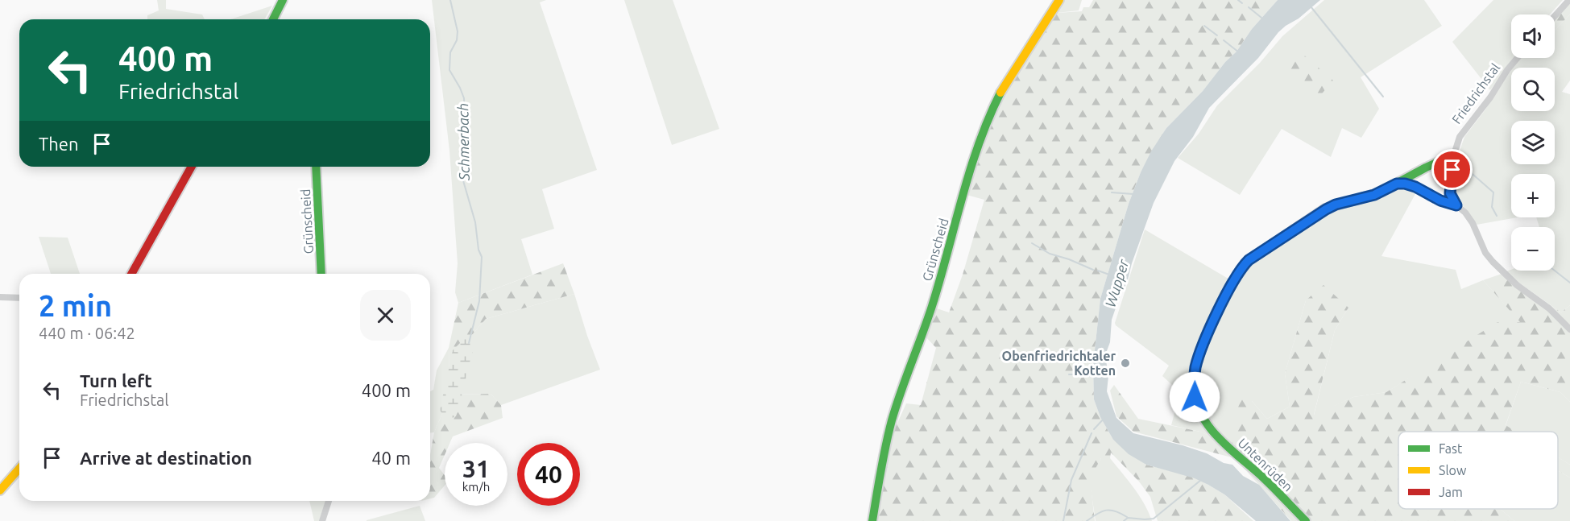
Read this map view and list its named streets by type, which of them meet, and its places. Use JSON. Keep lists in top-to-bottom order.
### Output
{
  "streets": {
    "street": ["Friedrichstal", "Grünscheid", "Untenrüden"]
  },
  "crossings": [
    ["Friedrichstal", "Untenrüden"]
  ],
  "water": ["Schmerbach", "Wupper"],
  "places": ["Obenfriedrichtaler Kotten"],
  "legend": ["Fast", "Slow", "Jam"],
  "page": {
    "map_buttons": ["+", "−"],
    "turn": ["400 m", "Friedrichstal"],
    "then": "Then",
    "heading": ["2 min", "440 m · 06:42"],
    "list": [
      {
        "name": "Turn left",
        "note": "Friedrichstal",
        "value": "400 m"
      },
      {
        "name": "Arrive at destination",
        "value": "40 m"
      }
    ],
    "speed": "31 km/h",
    "limit": "40"
  }
}
